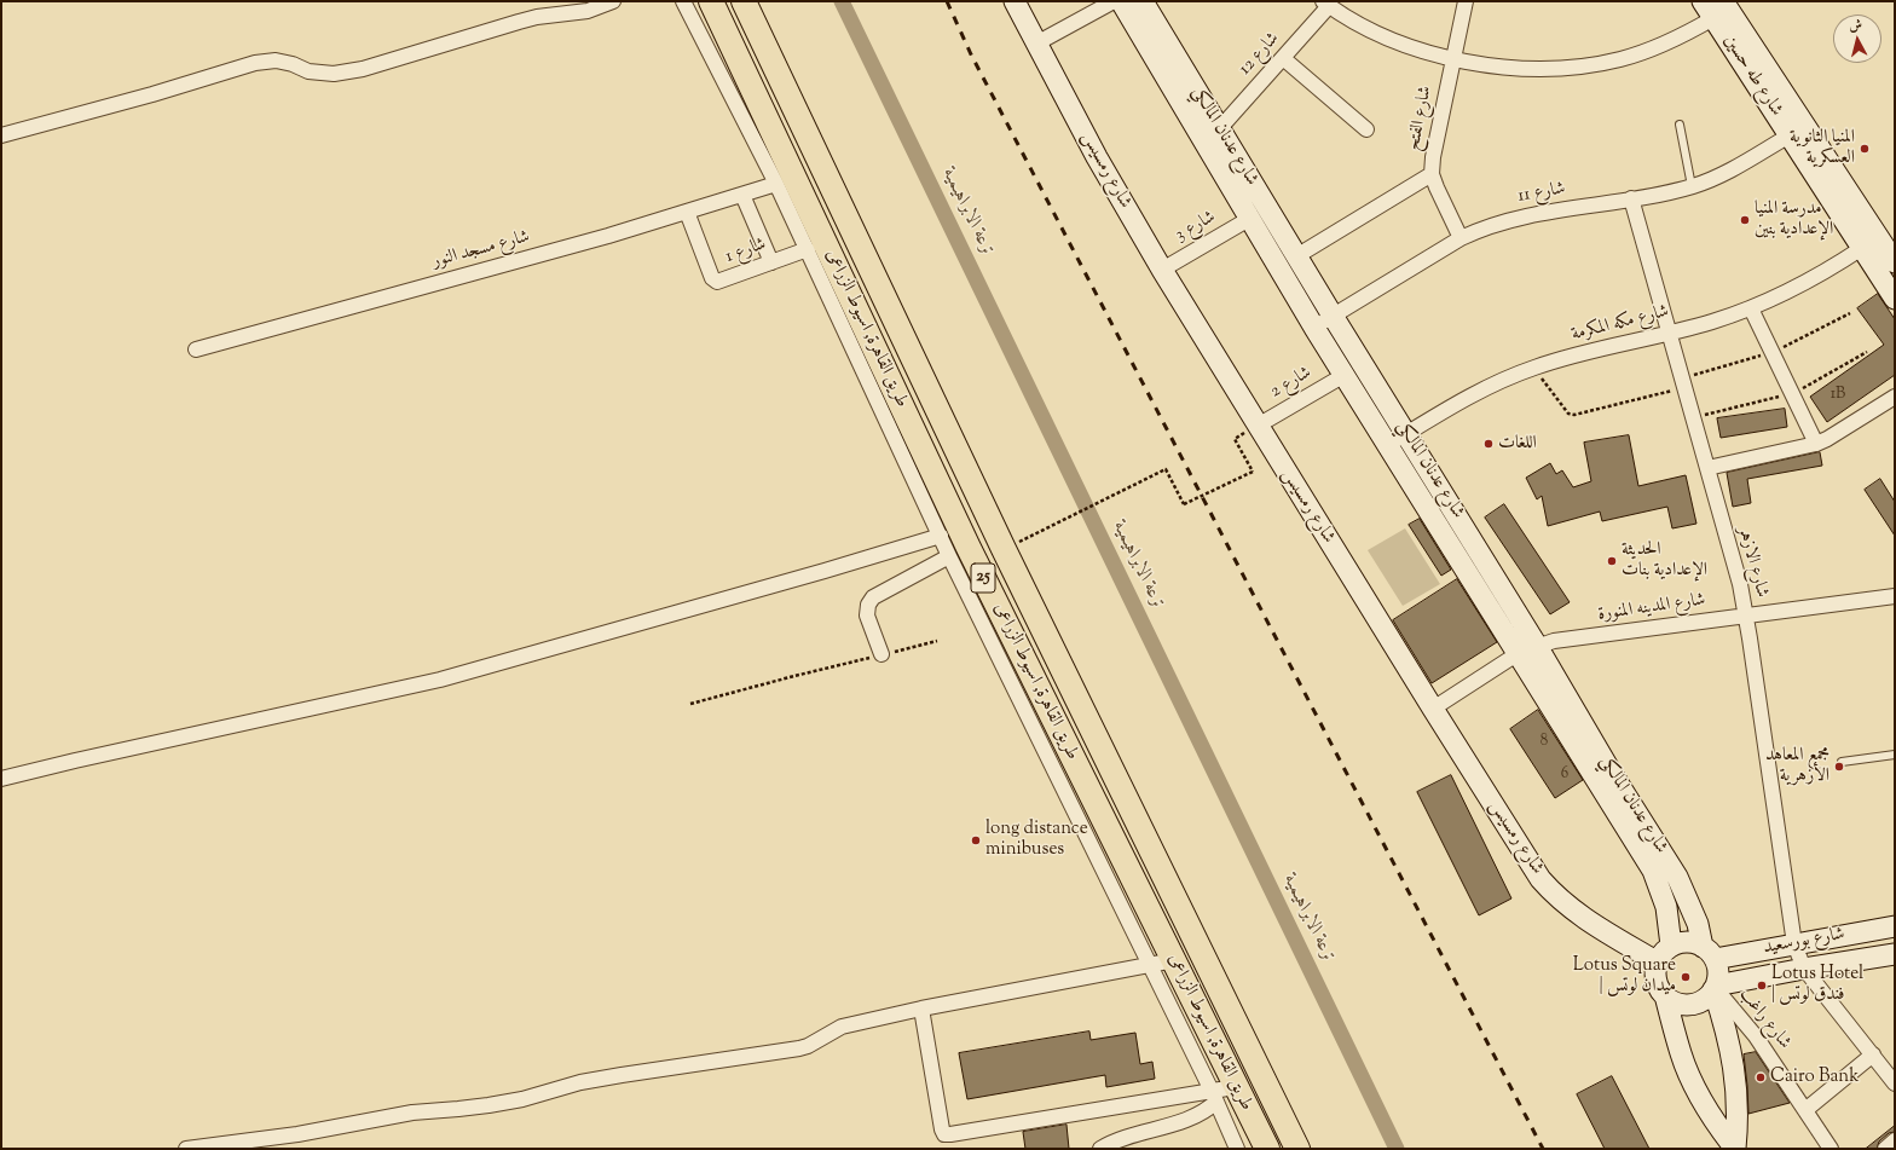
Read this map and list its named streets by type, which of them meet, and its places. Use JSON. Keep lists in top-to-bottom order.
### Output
{
  "streets": {
    "highway": ["طريق القاهرة, اسيوط الزراعى", "25"],
    "main road": [
      "شارع طه حسين",
      "شارع عدنان المالكي",
      "شارع رمسيس",
      "شارع بورسعيد"
    ],
    "street": [
      "شارع 12",
      "شارع الفتح",
      "شارع 11",
      "شارع 3",
      "شارع مسجد النور",
      "شارع 1",
      "شارع مكه المكرمة",
      "شارع 2",
      "شارع الازهر",
      "شارع المدينه المنورة",
      "شارع راغب"
    ]
  },
  "crossings": [
    ["شارع 12", "شارع عدنان المالكي"],
    ["شارع طه حسين", "شارع 11"],
    ["شارع طه حسين", "شارع مكه المكرمة"],
    ["شارع الفتح", "شارع 11"],
    ["شارع عدنان المالكي", "شارع رمسيس"],
    ["شارع عدنان المالكي", "شارع 11"],
    ["شارع عدنان المالكي", "شارع 3"],
    ["شارع عدنان المالكي", "شارع مكه المكرمة"],
    ["شارع عدنان المالكي", "شارع 2"],
    ["شارع عدنان المالكي", "شارع المدينه المنورة"],
    ["شارع عدنان المالكي", "شارع بورسعيد"],
    ["شارع عدنان المالكي", "شارع راغب"],
    ["شارع رمسيس", "شارع 3"],
    ["شارع رمسيس", "شارع 2"],
    ["شارع رمسيس", "شارع المدينه المنورة"],
    ["شارع رمسيس", "شارع بورسعيد"],
    ["شارع رمسيس", "شارع راغب"],
    ["شارع 11", "شارع الازهر"],
    ["شارع مسجد النور", "شارع 1"],
    ["شارع مسجد النور", "طريق القاهرة, اسيوط الزراعى"],
    ["شارع 1", "طريق القاهرة, اسيوط الزراعى"],
    ["شارع مكه المكرمة", "شارع الازهر"],
    ["شارع الازهر", "شارع المدينه المنورة"],
    ["شارع الازهر", "شارع بورسعيد"],
    ["شارع بورسعيد", "شارع راغب"]
  ],
  "water": ["ترعة الابراهيمية"],
  "places": [
    "المنيا الثانوية العسكرية",
    "مدرسة المنيا الإعدادية بنين",
    "اللغات",
    "الحديثة الإعدادية بنات",
    "مجمع المعاهد الأزهرية",
    "long distance minibuses",
    "Lotus Square | ميدان لوتس",
    "Lotus Hotel | فندق لوتس",
    "Cairo Bank"
  ],
  "house_numbers": ["1B", "8", "6"],
  "north": "top"
}
